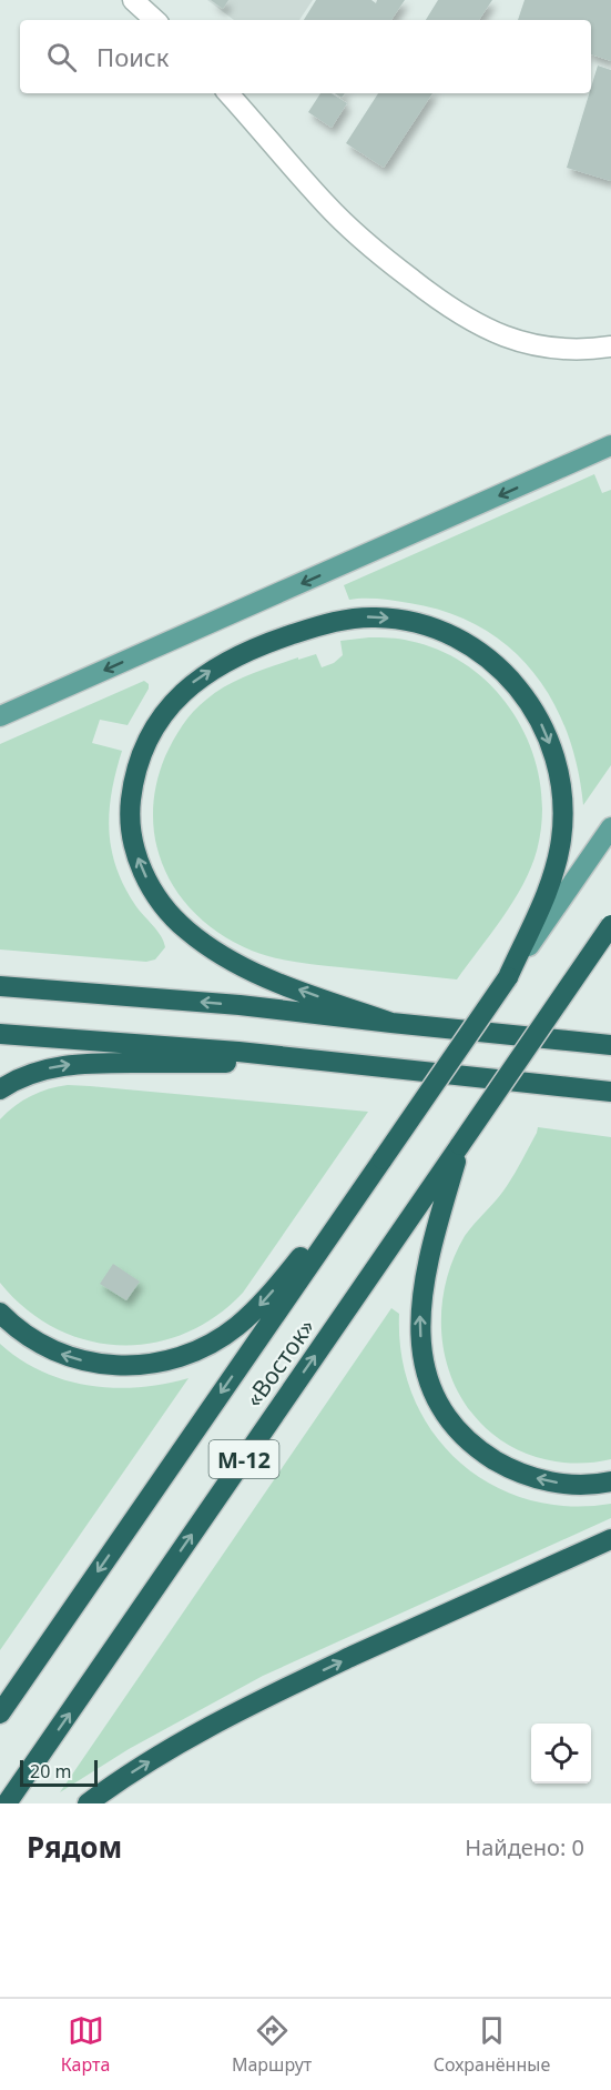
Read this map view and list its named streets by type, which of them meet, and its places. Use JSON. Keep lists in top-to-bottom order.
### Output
{
  "streets": {
    "highway": ["«Восток»", "М-12"]
  },
  "scale_bar": "20 m",
  "page": {
    "search": "Поиск",
    "scale": "20 m",
    "heading": ["Рядом", "Найдено: 0"],
    "nav": ["Карта", "Маршрут", "Сохранённые"]
  }
}
